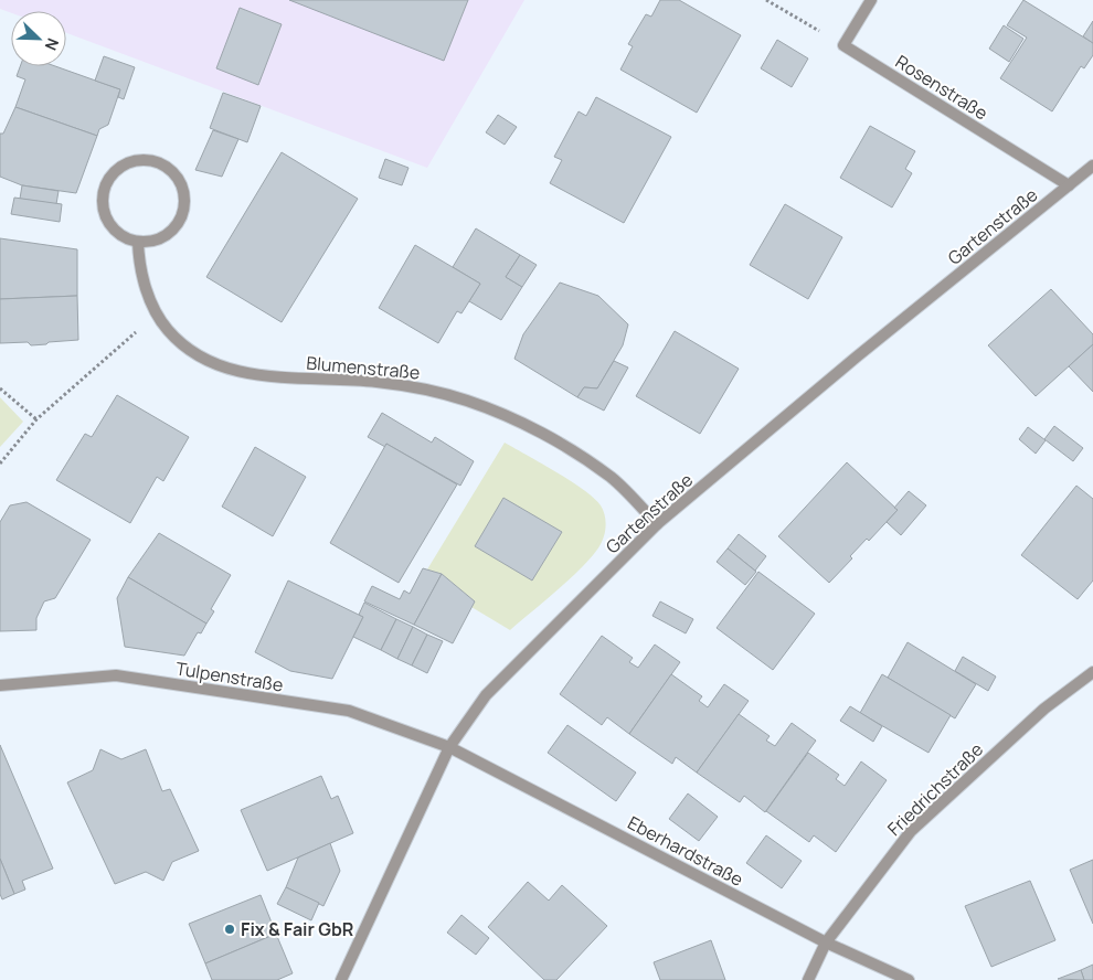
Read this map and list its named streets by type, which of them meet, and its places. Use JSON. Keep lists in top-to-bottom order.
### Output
{
  "streets": {
    "street": [
      "Rosenstraße",
      "Gartenstraße",
      "Blumenstraße",
      "Tulpenstraße",
      "Friedrichstraße",
      "Eberhardstraße"
    ]
  },
  "crossings": [
    ["Rosenstraße", "Gartenstraße"],
    ["Gartenstraße", "Blumenstraße"],
    ["Gartenstraße", "Tulpenstraße"],
    ["Gartenstraße", "Eberhardstraße"],
    ["Tulpenstraße", "Eberhardstraße"],
    ["Friedrichstraße", "Eberhardstraße"]
  ],
  "places": ["Fix & Fair GbR"],
  "north": "bottom right"
}
